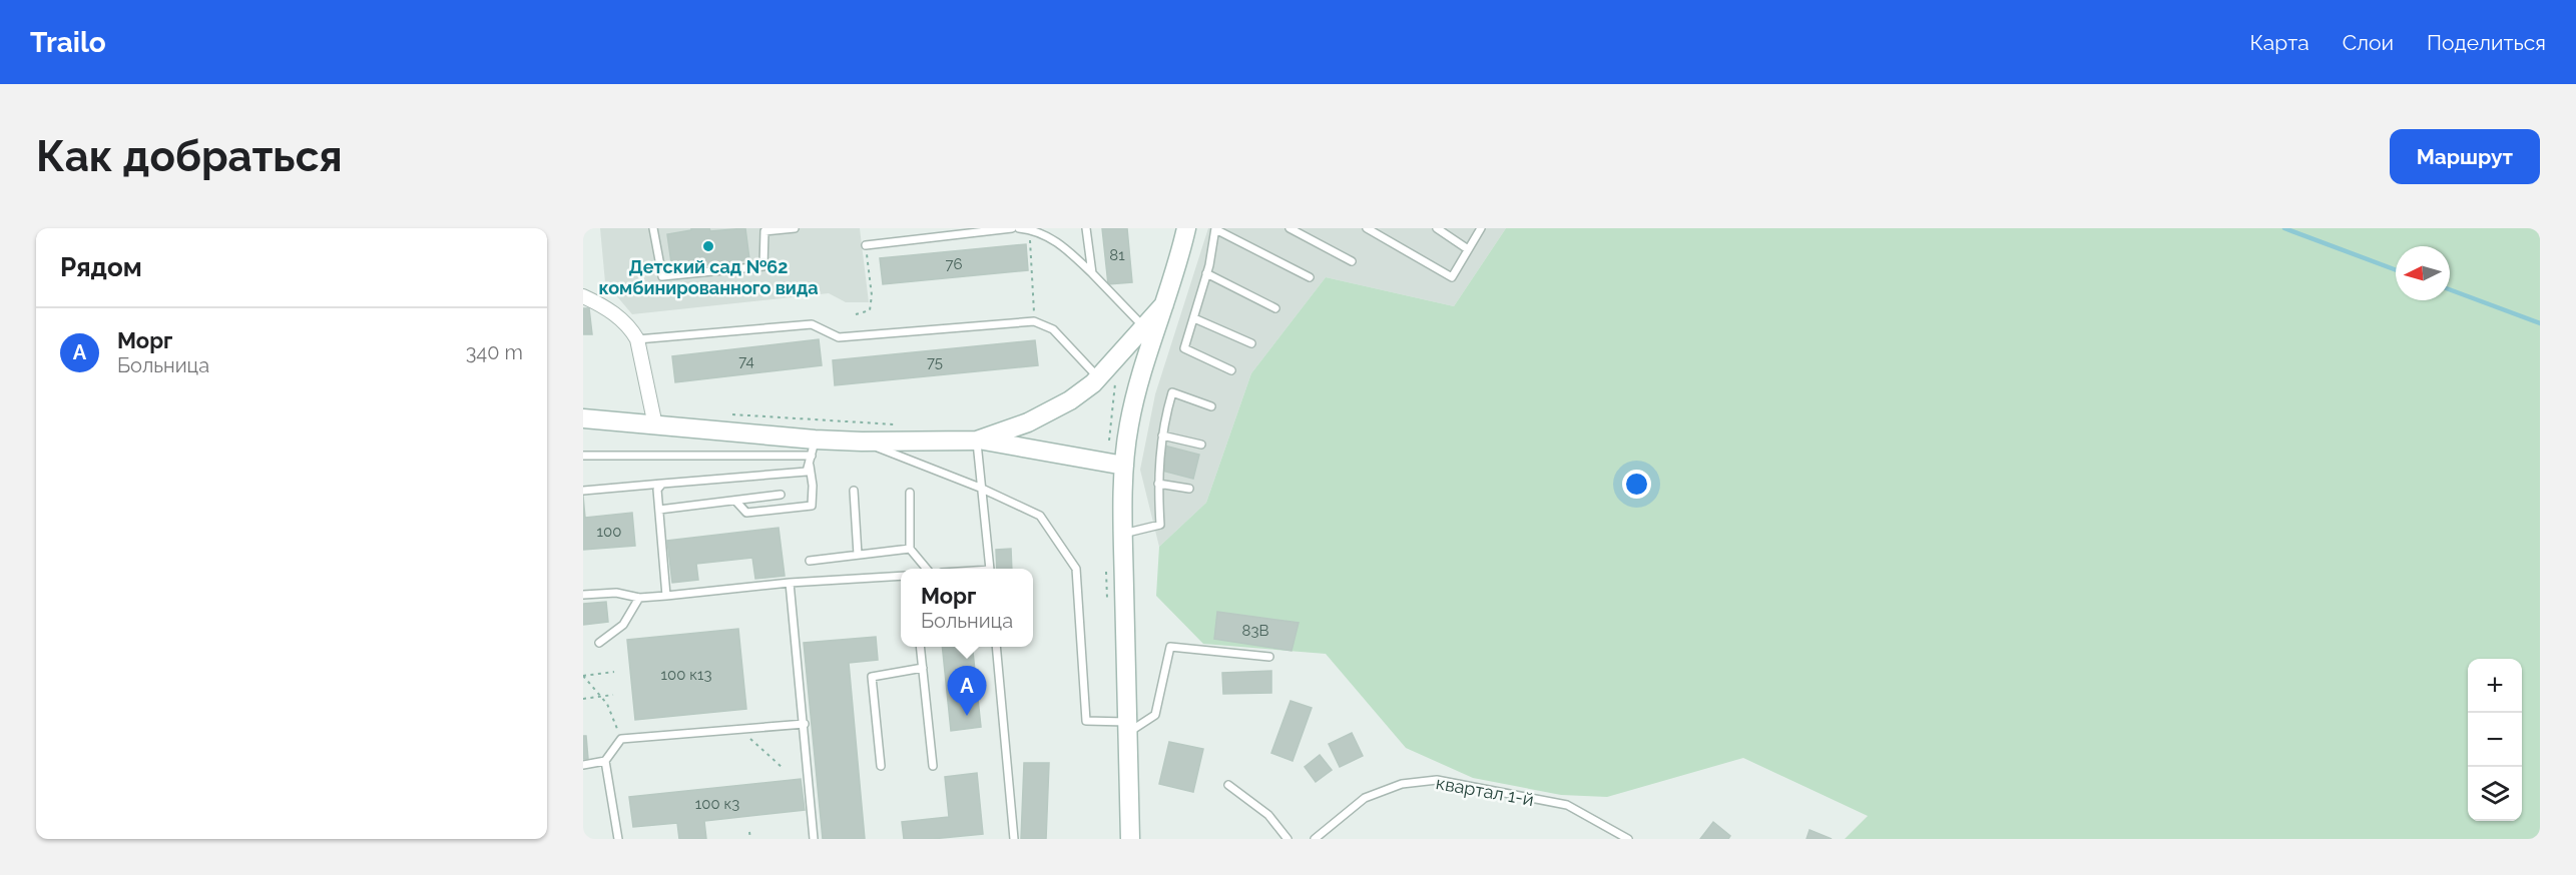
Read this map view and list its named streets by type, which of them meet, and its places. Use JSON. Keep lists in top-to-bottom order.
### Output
{
  "streets": {
    "lane": ["квартал 1-й"]
  },
  "places": ["Детский сад №62 комбинированного вида"],
  "house_numbers": [
    "81",
    "76",
    "74",
    "75",
    "100",
    "83В",
    "100 к13",
    "100 к3"
  ],
  "north": "left",
  "page": {
    "header": "Trailo",
    "nav": ["Карта", "Слои", "Поделиться"],
    "buttons": "Маршрут",
    "title": "Как добраться",
    "heading": "Рядом",
    "list": [
      {
        "mark": "A",
        "name": "Морг",
        "note": "Больница",
        "value": "340 m"
      }
    ],
    "popup": ["Морг", "Больница"],
    "map_buttons": ["+", "−"],
    "pins": "A"
  }
}
